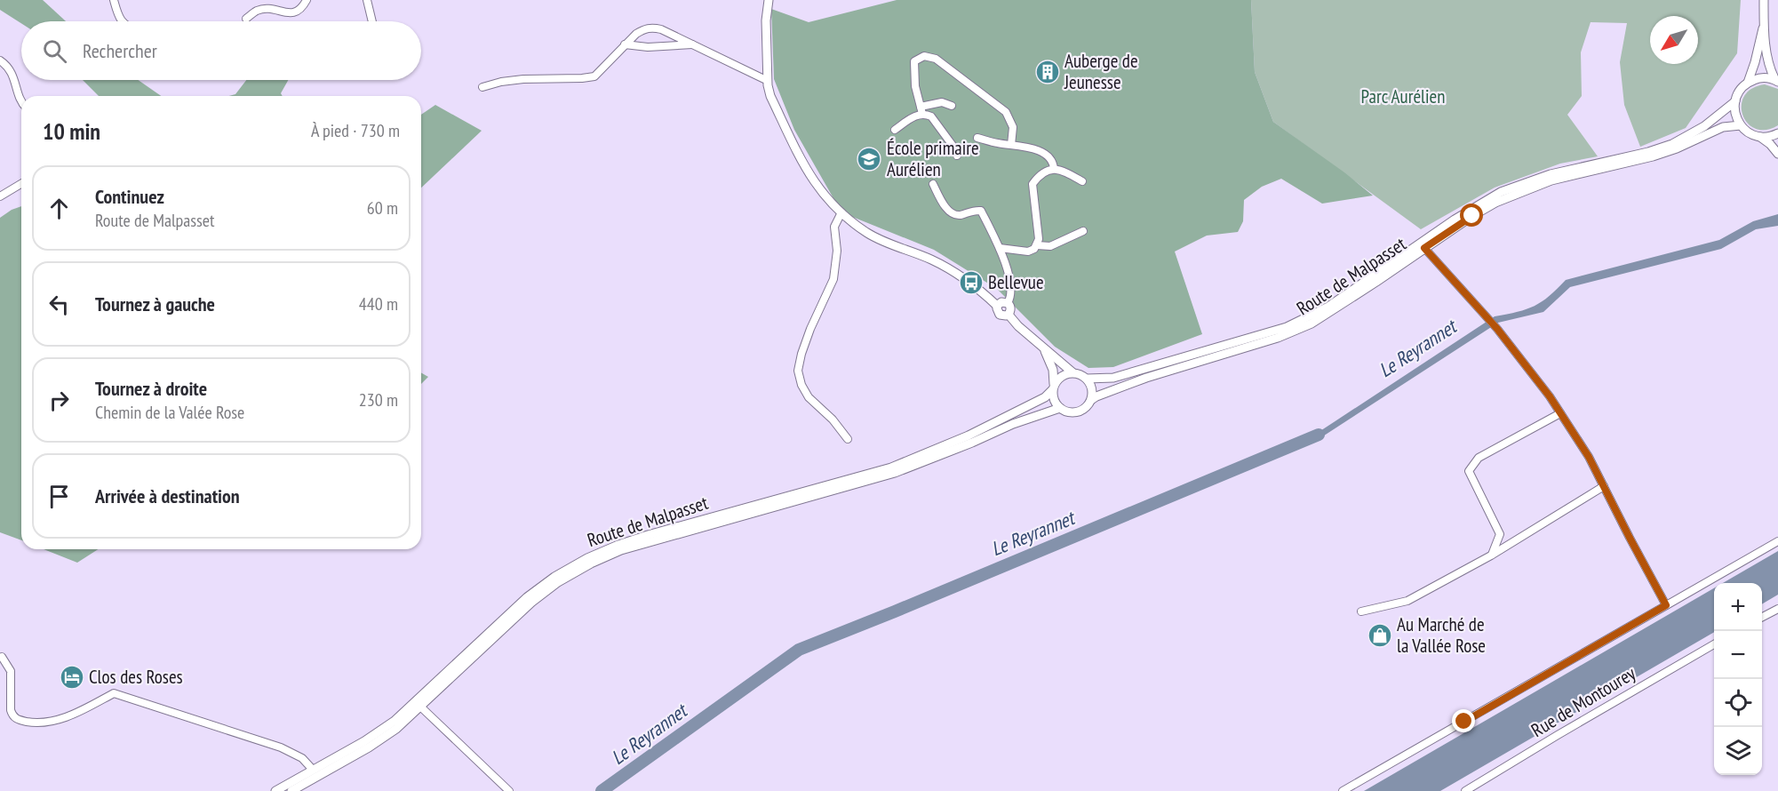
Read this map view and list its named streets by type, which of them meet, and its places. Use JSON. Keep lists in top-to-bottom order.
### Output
{
  "streets": {
    "main road": ["Route de Malpasset"],
    "street": ["Rue de Montourey"]
  },
  "water": ["Le Reyrannet"],
  "parks": ["Parc Aurélien"],
  "places": {
    "building": ["Auberge de Jeunesse"],
    "school or university": ["École primaire Aurélien"],
    "bus stop": ["Bellevue"],
    "shop": ["Au Marché de la Vallée Rose"],
    "hotel": ["Clos des Roses"]
  },
  "north": "bottom left",
  "page": {
    "search": "Rechercher",
    "heading": ["10 min", "À pied · 730 m"],
    "list": [
      ["Continuez", "Route de Malpasset", "60 m"],
      ["Tournez à gauche", "440 m"],
      ["Tournez à droite", "Chemin de la Valée Rose", "230 m"],
      "Arrivée à destination"
    ],
    "map_buttons": ["+", "−"]
  }
}
